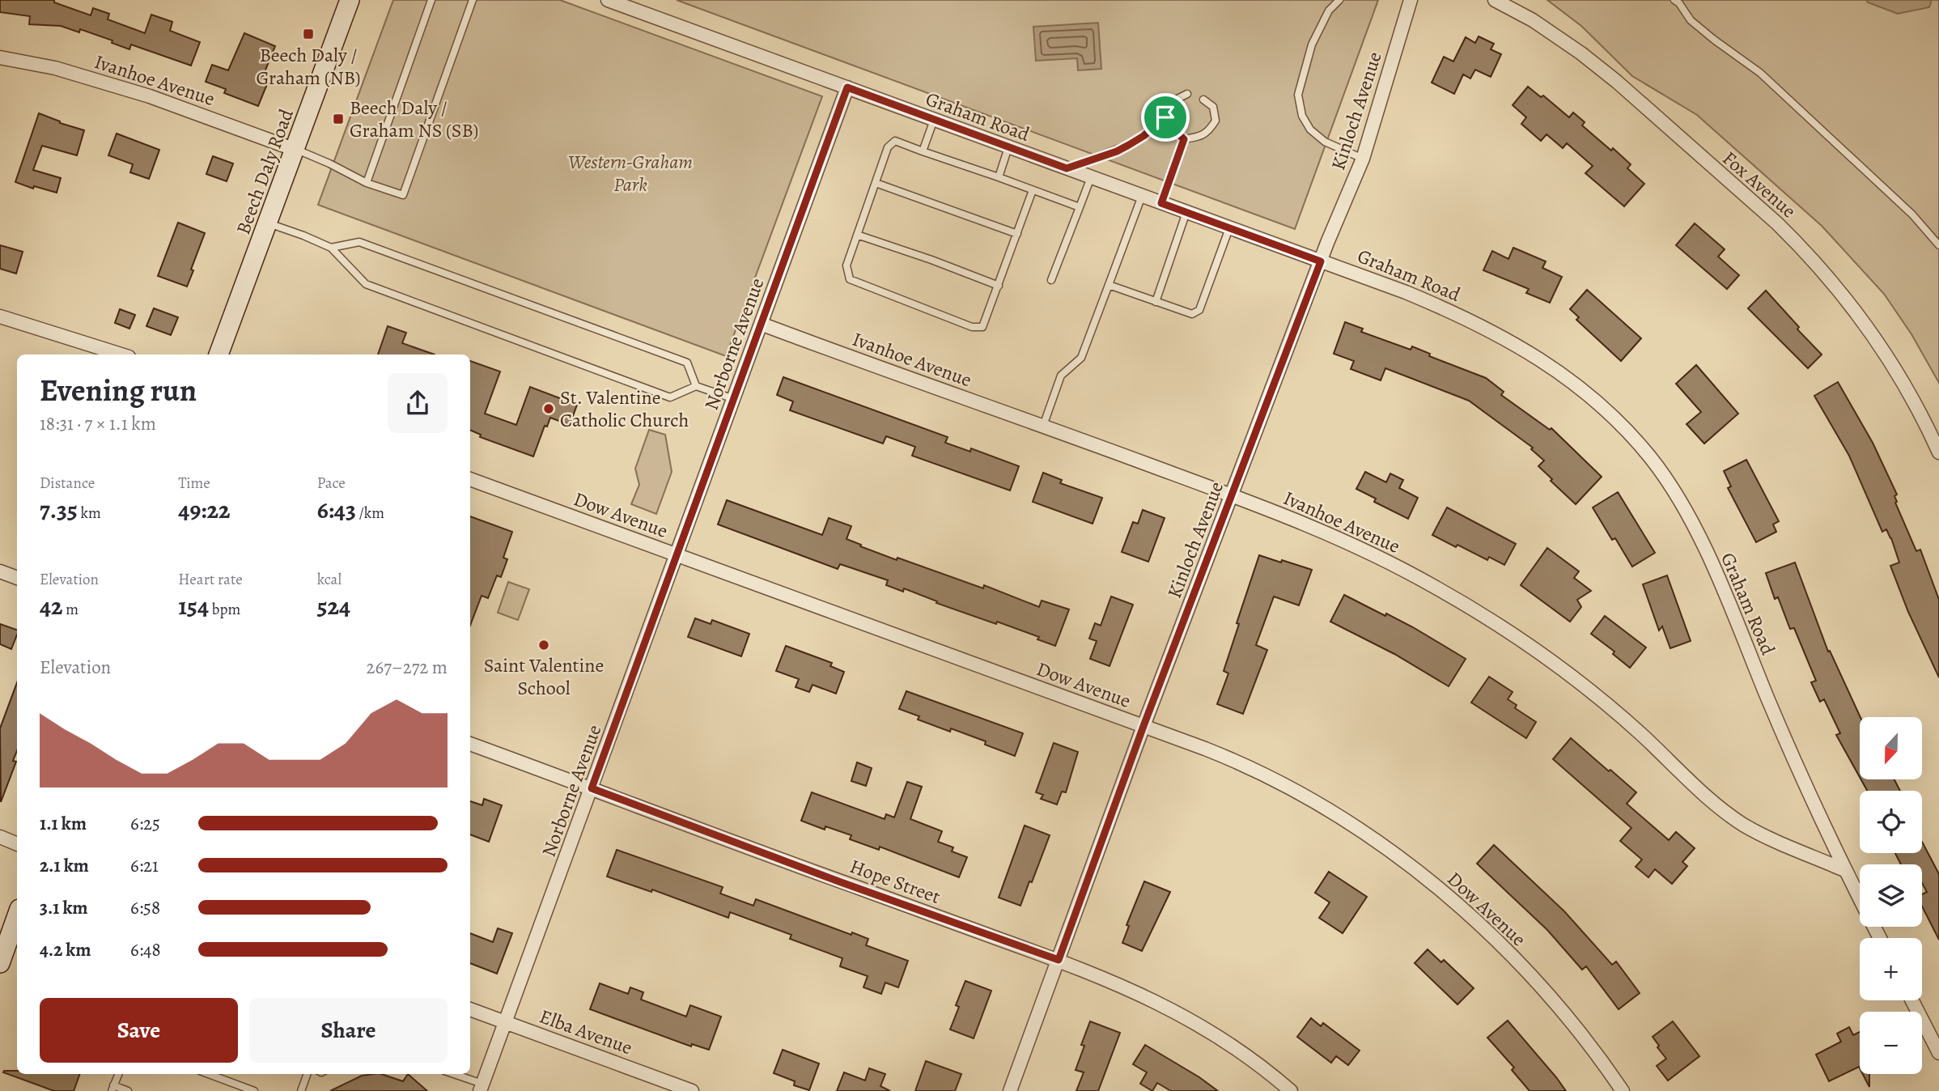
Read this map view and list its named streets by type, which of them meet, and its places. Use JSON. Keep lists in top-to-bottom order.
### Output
{
  "streets": {
    "main road": ["Beech Daly Road"],
    "street": [
      "Ivanhoe Avenue",
      "Kinloch Avenue",
      "Graham Road",
      "Fox Avenue",
      "Norborne Avenue",
      "Dow Avenue",
      "Hope Street",
      "Elba Avenue"
    ]
  },
  "crossings": [
    ["Ivanhoe Avenue", "Kinloch Avenue"],
    ["Ivanhoe Avenue", "Graham Road"],
    ["Ivanhoe Avenue", "Beech Daly Road"],
    ["Ivanhoe Avenue", "Norborne Avenue"],
    ["Kinloch Avenue", "Graham Road"],
    ["Kinloch Avenue", "Dow Avenue"],
    ["Kinloch Avenue", "Hope Street"],
    ["Graham Road", "Norborne Avenue"],
    ["Norborne Avenue", "Dow Avenue"],
    ["Norborne Avenue", "Hope Street"],
    ["Norborne Avenue", "Elba Avenue"]
  ],
  "parks": ["Western-Graham Park"],
  "places": {
    "transit": ["Beech Daly / Graham (NB)", "Beech Daly / Graham NS (SB)"],
    "other": ["St. Valentine Catholic Church", "Saint Valentine School"]
  },
  "north": "bottom",
  "page": {
    "heading": ["Evening run", "18:31 · 7 × 1.1 km"],
    "stats": [
      ["Distance", "7.35 km"],
      ["Time", "49:22"],
      ["Pace", "6:43 /km"],
      ["Elevation", "42 m"],
      ["Heart rate", "154 bpm"],
      ["kcal", "524"]
    ],
    "chart": ["Elevation", "267–272 m"],
    "map_buttons": ["+", "−"],
    "list": [
      {
        "name": "1.1 km",
        "note": "6:25"
      },
      {
        "name": "2.1 km",
        "note": "6:21"
      },
      {
        "name": "3.1 km",
        "note": "6:58"
      },
      {
        "name": "4.2 km",
        "note": "6:48"
      }
    ],
    "buttons": ["Save", "Share"]
  }
}
